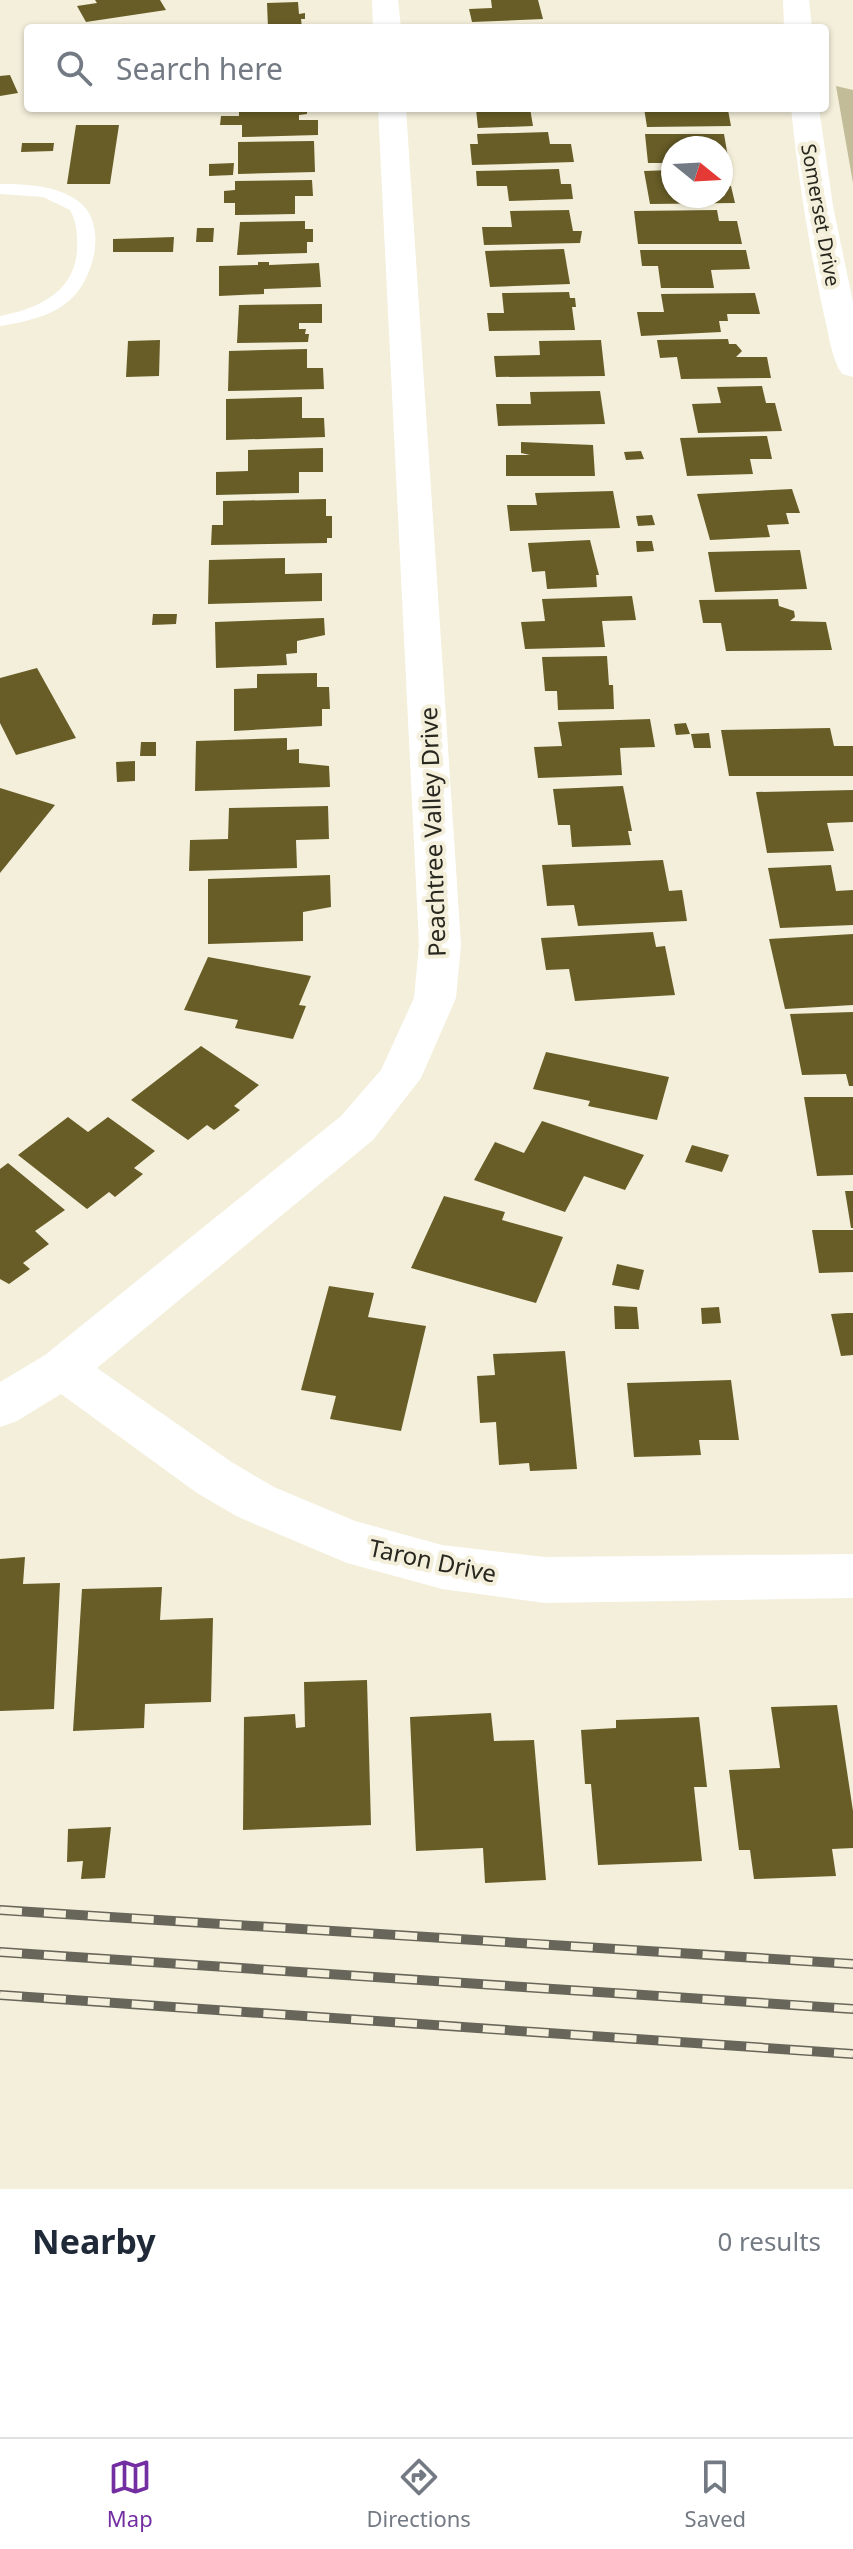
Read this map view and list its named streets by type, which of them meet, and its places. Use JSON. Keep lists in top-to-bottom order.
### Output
{
  "streets": {
    "street": ["Somerset Drive", "Peachtree Valley Drive", "Taron Drive"]
  },
  "crossings": [
    ["Peachtree Valley Drive", "Taron Drive"]
  ],
  "north": "right",
  "page": {
    "search": "Search here",
    "heading": ["Nearby", "0 results"],
    "nav": ["Map", "Directions", "Saved"]
  }
}
